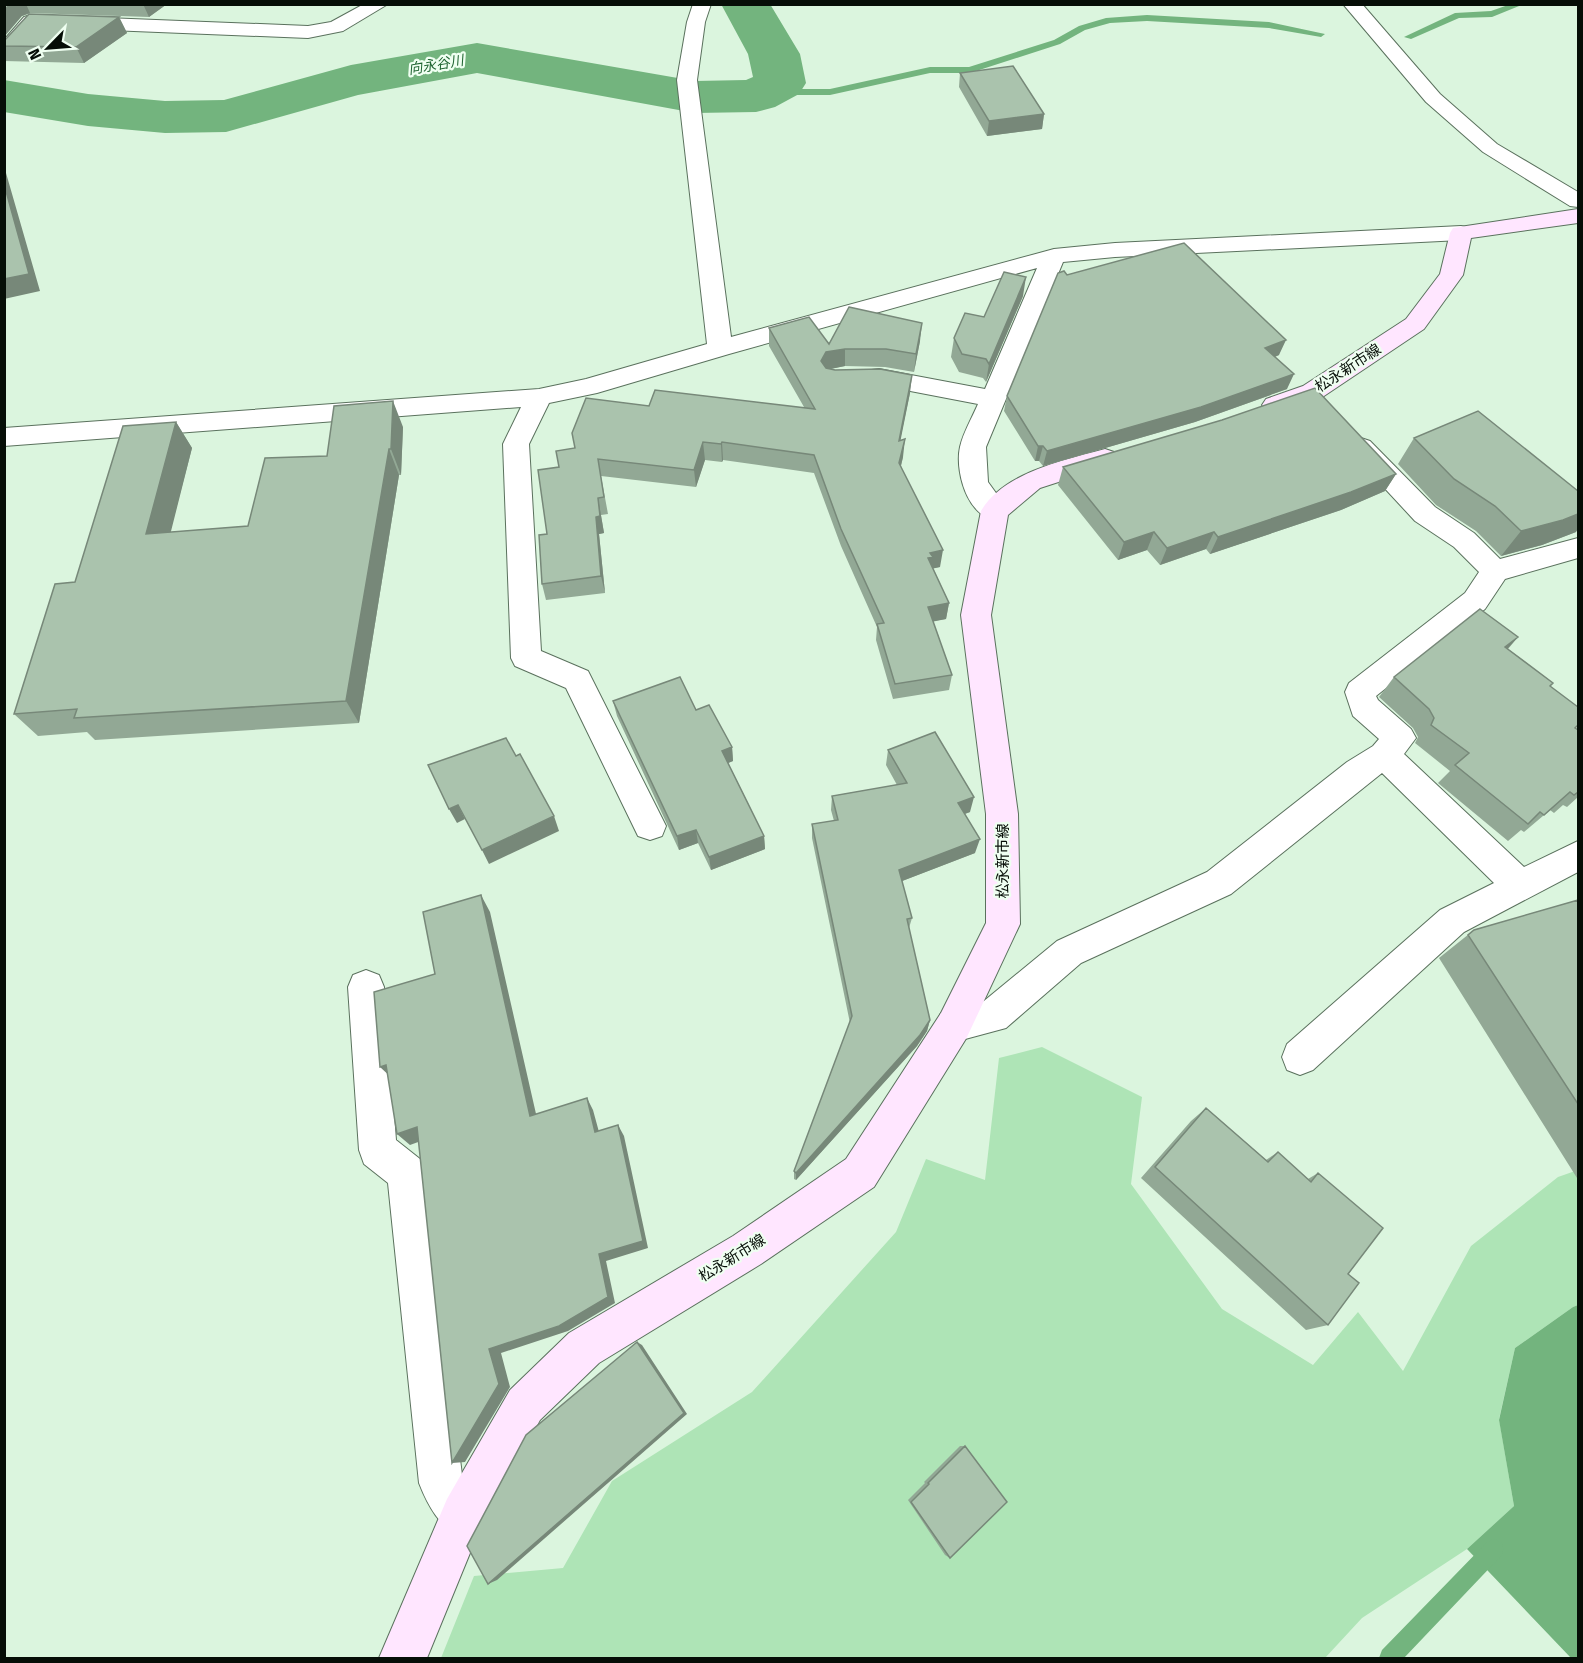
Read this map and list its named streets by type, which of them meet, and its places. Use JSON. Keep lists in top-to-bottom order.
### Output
{
  "streets": {
    "main road": ["松永新市線"]
  },
  "water": ["向永谷川"],
  "north": "bottom left"
}
